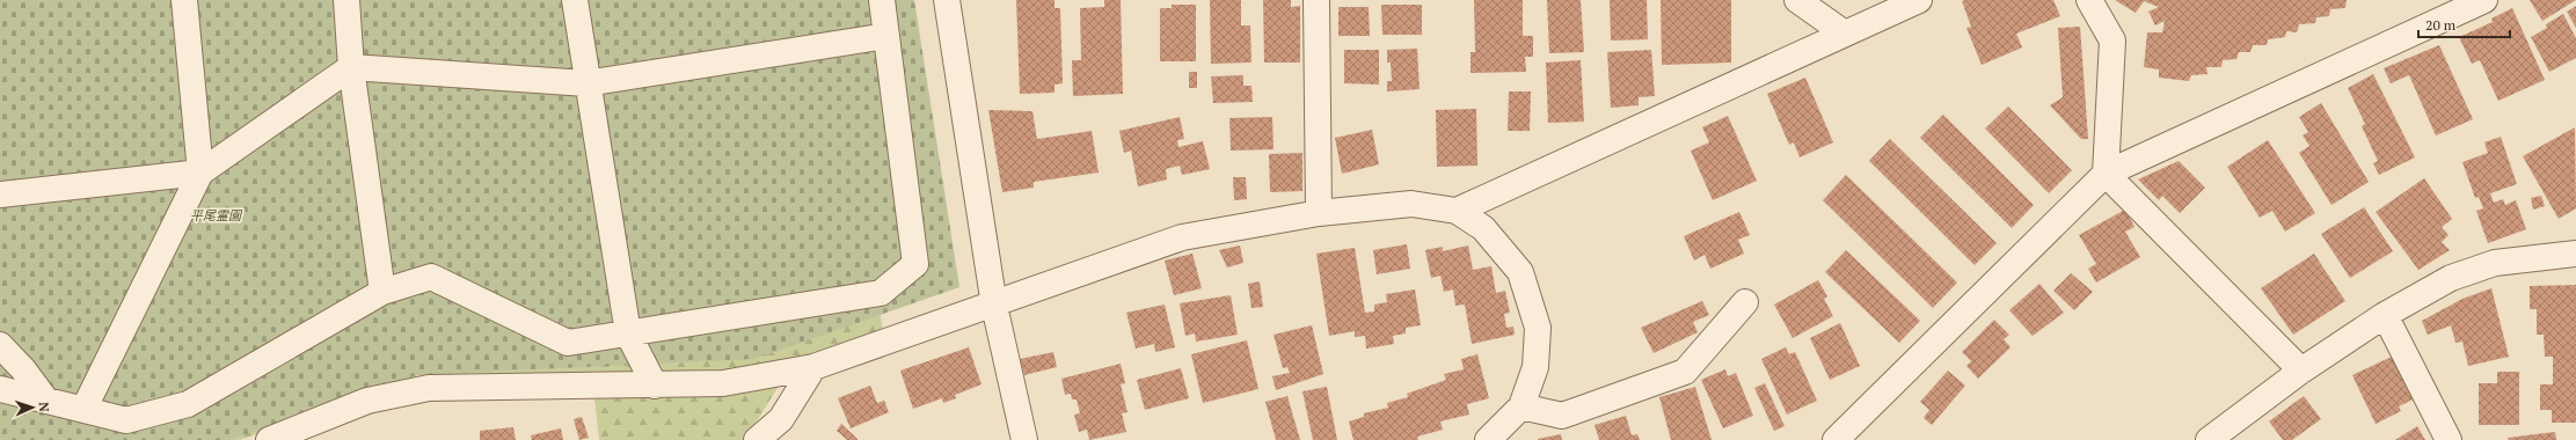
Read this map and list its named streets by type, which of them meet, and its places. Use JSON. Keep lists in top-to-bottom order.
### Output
{
  "parks": ["平尾霊園"],
  "scale_bar": "20 m",
  "north": "right"
}
